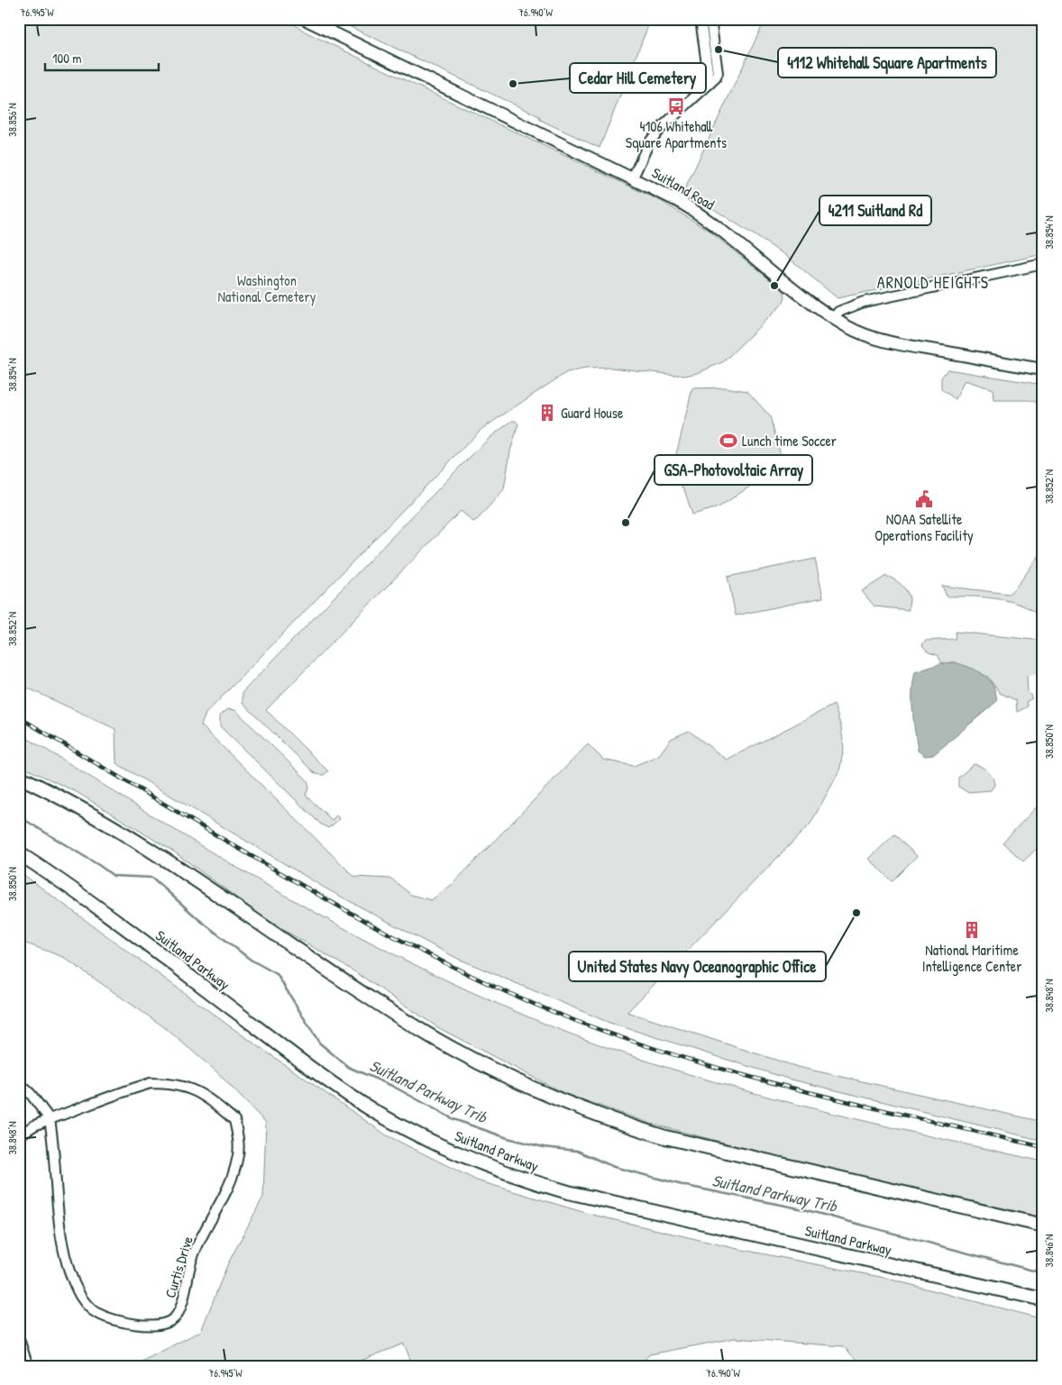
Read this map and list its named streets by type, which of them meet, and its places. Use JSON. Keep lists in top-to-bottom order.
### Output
{
  "streets": {
    "highway": ["Suitland Parkway"],
    "main road": ["Suitland Road"],
    "street": ["Curtis Drive"]
  },
  "districts": ["ARNOLD HEIGHTS"],
  "water": ["Suitland Parkway Trib"],
  "parks": ["Washington National Cemetery"],
  "places": {
    "other": [
      "4112 Whitehall Square Apartments",
      "Cedar Hill Cemetery",
      "4211 Suitland Rd",
      "GSA-Photovoltaic Array",
      "United States Navy Oceanographic Office"
    ],
    "bus stop": ["4106 Whitehall Square Apartments"],
    "building": ["Guard House", "National Maritime Intelligence Center"],
    "sports": ["Lunch time Soccer"],
    "public building": ["NOAA Satellite Operations Facility"]
  },
  "scale_bar": "100 m",
  "coordinates": [
    "76.945°W",
    "76.940°W",
    "38.856°N",
    "38.854°N",
    "38.852°N",
    "38.850°N",
    "38.848°N",
    "38.846°N"
  ]
}
